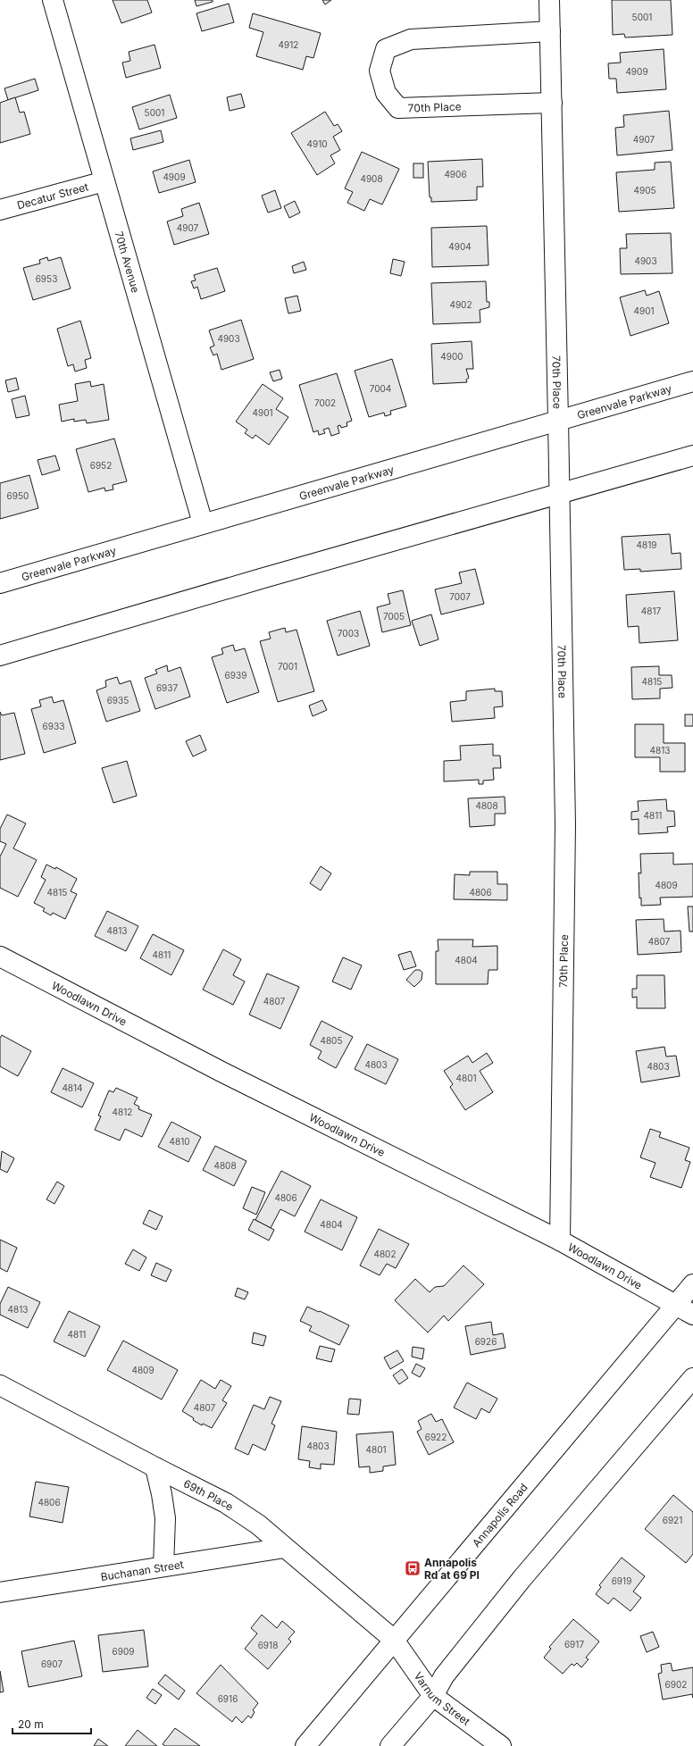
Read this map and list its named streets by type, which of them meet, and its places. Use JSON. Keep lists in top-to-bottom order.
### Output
{
  "streets": {
    "street": [
      "70th Place",
      "Decatur Street",
      "70th Avenue",
      "Greenvale Parkway",
      "Woodlawn Drive",
      "69th Place",
      "Annapolis Road",
      "Buchanan Street",
      "Varnum Street"
    ]
  },
  "crossings": [
    ["70th Place", "Greenvale Parkway"],
    ["70th Place", "Woodlawn Drive"],
    ["Decatur Street", "70th Avenue"],
    ["70th Avenue", "Greenvale Parkway"],
    ["Woodlawn Drive", "Annapolis Road"],
    ["69th Place", "Annapolis Road"],
    ["69th Place", "Buchanan Street"],
    ["69th Place", "Varnum Street"],
    ["Annapolis Road", "Varnum Street"]
  ],
  "places": {
    "bus stop": ["Annapolis Rd at 69 Pl"]
  },
  "house_numbers": [
    "5001",
    "4912",
    "4909",
    "5001",
    "4907",
    "4910",
    "4906",
    "4909",
    "4908",
    "4905",
    "4907",
    "4904",
    "4903",
    "6953",
    "4902",
    "4901",
    "4903",
    "4900",
    "7004",
    "7002",
    "4901",
    "6952",
    "6950",
    "4819",
    "7007",
    "4817",
    "7005",
    "7003",
    "7001",
    "6939",
    "4815",
    "6937",
    "6935",
    "6933",
    "4813",
    "4808",
    "4811",
    "4809",
    "4815",
    "4806",
    "4813",
    "4807",
    "4811",
    "4804",
    "4807",
    "4805",
    "4803",
    "4803",
    "4801",
    "4814",
    "4812",
    "4810",
    "4808",
    "4806",
    "4804",
    "4802",
    "4813",
    "4811",
    "6926",
    "4809",
    "4807",
    "6922",
    "4803",
    "4801",
    "4806",
    "6921",
    "6919",
    "6917",
    "6918",
    "6909",
    "6907",
    "6902",
    "6916"
  ],
  "scale_bar": "20 m"
}
